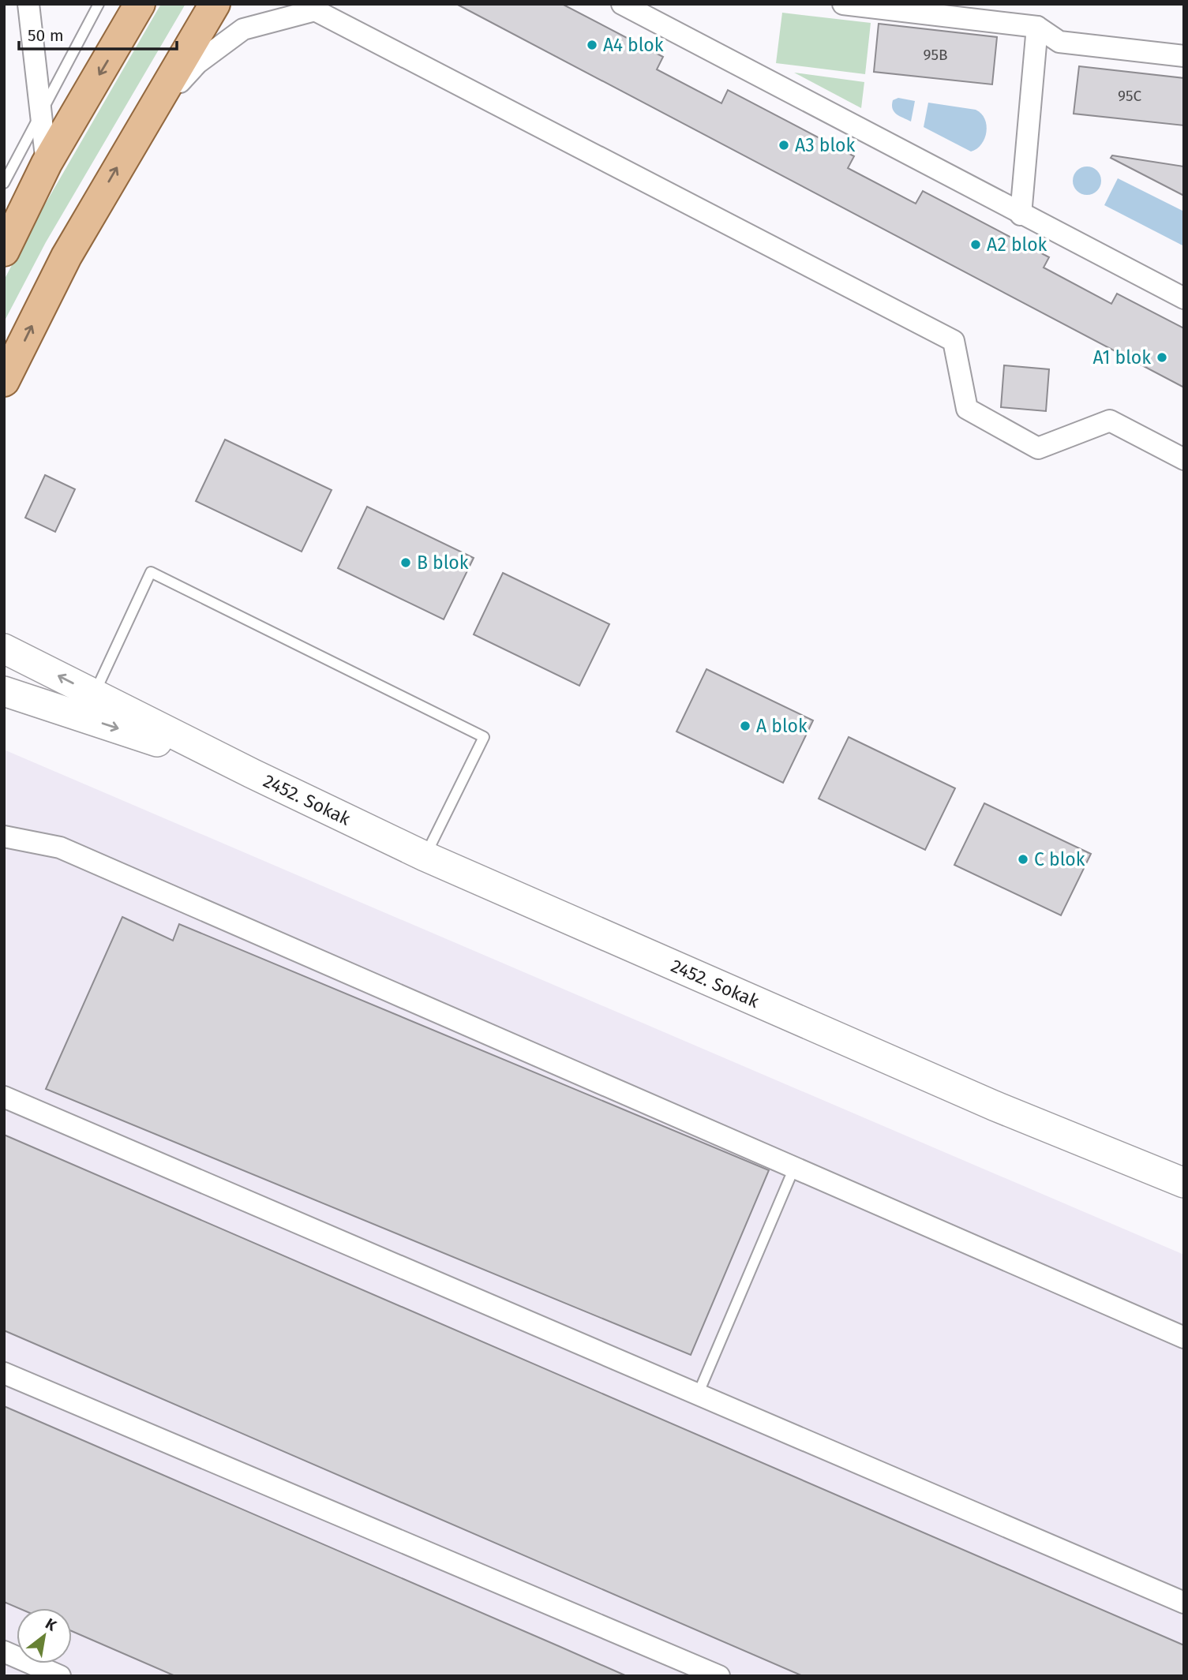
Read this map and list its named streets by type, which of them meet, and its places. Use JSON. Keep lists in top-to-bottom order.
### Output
{
  "streets": {
    "main road": ["2452. Sokak"]
  },
  "places": [
    "A4 blok",
    "A3 blok",
    "A2 blok",
    "A1 blok",
    "B blok",
    "A blok",
    "C blok"
  ],
  "house_numbers": ["95B", "95C"],
  "scale_bar": "50 m",
  "north": "top right"
}
